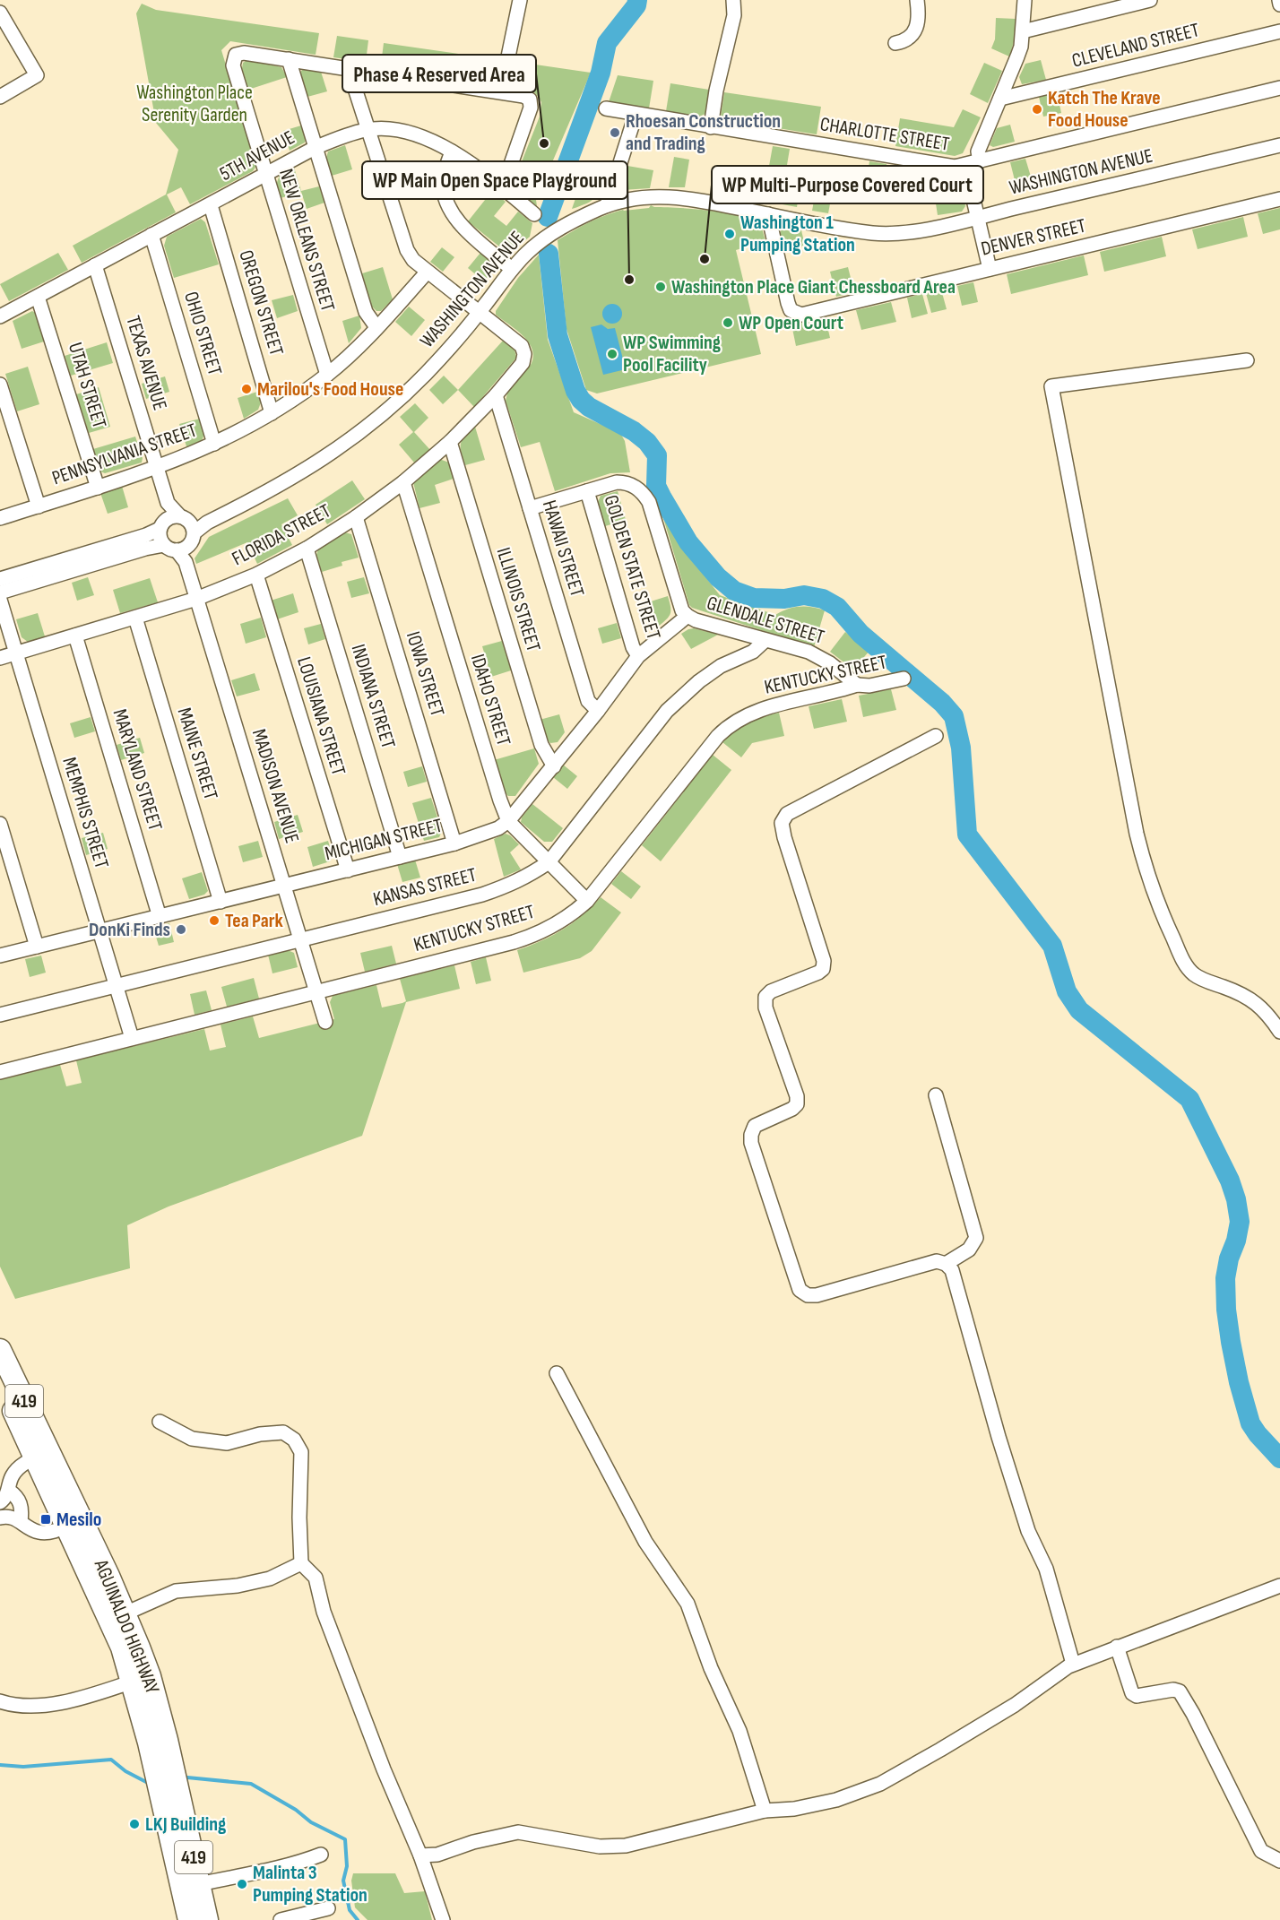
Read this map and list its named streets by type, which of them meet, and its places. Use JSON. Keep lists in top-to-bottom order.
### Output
{
  "streets": {
    "main road": ["419", "AGUINALDO HIGHWAY"],
    "street": [
      "CLEVELAND STREET",
      "CHARLOTTE STREET",
      "5TH AVENUE",
      "WASHINGTON AVENUE",
      "DENVER STREET",
      "NEW ORLEANS STREET",
      "OREGON STREET",
      "OHIO STREET",
      "TEXAS AVENUE",
      "UTAH STREET",
      "PENNSYLVANIA STREET",
      "FLORIDA STREET",
      "HAWAII STREET",
      "GOLDEN STATE STREET",
      "ILLINOIS STREET",
      "GLENDALE STREET",
      "IOWA STREET",
      "KENTUCKY STREET",
      "INDIANA STREET",
      "IDAHO STREET",
      "LOUISIANA STREET",
      "MAINE STREET",
      "MARYLAND STREET",
      "MADISON AVENUE",
      "MEMPHIS STREET",
      "MICHIGAN STREET",
      "KANSAS STREET"
    ]
  },
  "crossings": [
    ["5TH AVENUE", "NEW ORLEANS STREET"],
    ["5TH AVENUE", "OREGON STREET"],
    ["5TH AVENUE", "OHIO STREET"],
    ["5TH AVENUE", "TEXAS AVENUE"],
    ["5TH AVENUE", "UTAH STREET"],
    ["WASHINGTON AVENUE", "DENVER STREET"],
    ["WASHINGTON AVENUE", "TEXAS AVENUE"],
    ["WASHINGTON AVENUE", "FLORIDA STREET"],
    ["NEW ORLEANS STREET", "PENNSYLVANIA STREET"],
    ["OREGON STREET", "PENNSYLVANIA STREET"],
    ["OHIO STREET", "PENNSYLVANIA STREET"],
    ["TEXAS AVENUE", "PENNSYLVANIA STREET"],
    ["UTAH STREET", "PENNSYLVANIA STREET"],
    ["FLORIDA STREET", "HAWAII STREET"],
    ["FLORIDA STREET", "ILLINOIS STREET"],
    ["FLORIDA STREET", "IOWA STREET"],
    ["FLORIDA STREET", "INDIANA STREET"],
    ["FLORIDA STREET", "IDAHO STREET"],
    ["FLORIDA STREET", "LOUISIANA STREET"],
    ["FLORIDA STREET", "MAINE STREET"],
    ["FLORIDA STREET", "MARYLAND STREET"],
    ["FLORIDA STREET", "MADISON AVENUE"],
    ["FLORIDA STREET", "MEMPHIS STREET"],
    ["HAWAII STREET", "MICHIGAN STREET"],
    ["GOLDEN STATE STREET", "MICHIGAN STREET"],
    ["ILLINOIS STREET", "MICHIGAN STREET"],
    ["GLENDALE STREET", "KENTUCKY STREET"],
    ["GLENDALE STREET", "MICHIGAN STREET"],
    ["GLENDALE STREET", "KANSAS STREET"],
    ["IOWA STREET", "MICHIGAN STREET"],
    ["KENTUCKY STREET", "IDAHO STREET"],
    ["KENTUCKY STREET", "MADISON AVENUE"],
    ["KENTUCKY STREET", "MEMPHIS STREET"],
    ["INDIANA STREET", "MICHIGAN STREET"],
    ["IDAHO STREET", "MICHIGAN STREET"],
    ["IDAHO STREET", "KANSAS STREET"],
    ["LOUISIANA STREET", "MICHIGAN STREET"],
    ["MAINE STREET", "MICHIGAN STREET"],
    ["MARYLAND STREET", "MICHIGAN STREET"],
    ["MADISON AVENUE", "MICHIGAN STREET"],
    ["MADISON AVENUE", "KANSAS STREET"],
    ["MEMPHIS STREET", "MICHIGAN STREET"],
    ["MEMPHIS STREET", "KANSAS STREET"]
  ],
  "parks": ["Washington Place Serenity Garden"],
  "places": {
    "other": [
      "Katch The Krave Food House",
      "Rhoesan Construction and Trading",
      "Phase 4 Reserved Area",
      "Washington 1 Pumping Station",
      "WP Multi-Purpose Covered Court",
      "WP Main Open Space Playground",
      "Washington Place Giant Chessboard Area",
      "WP Open Court",
      "WP Swimming Pool Facility",
      "Marilou's Food House",
      "Tea Park",
      "DonKi Finds",
      "LKJ Building",
      "Malinta 3 Pumping Station"
    ],
    "transit": ["Mesilo"]
  }
}
